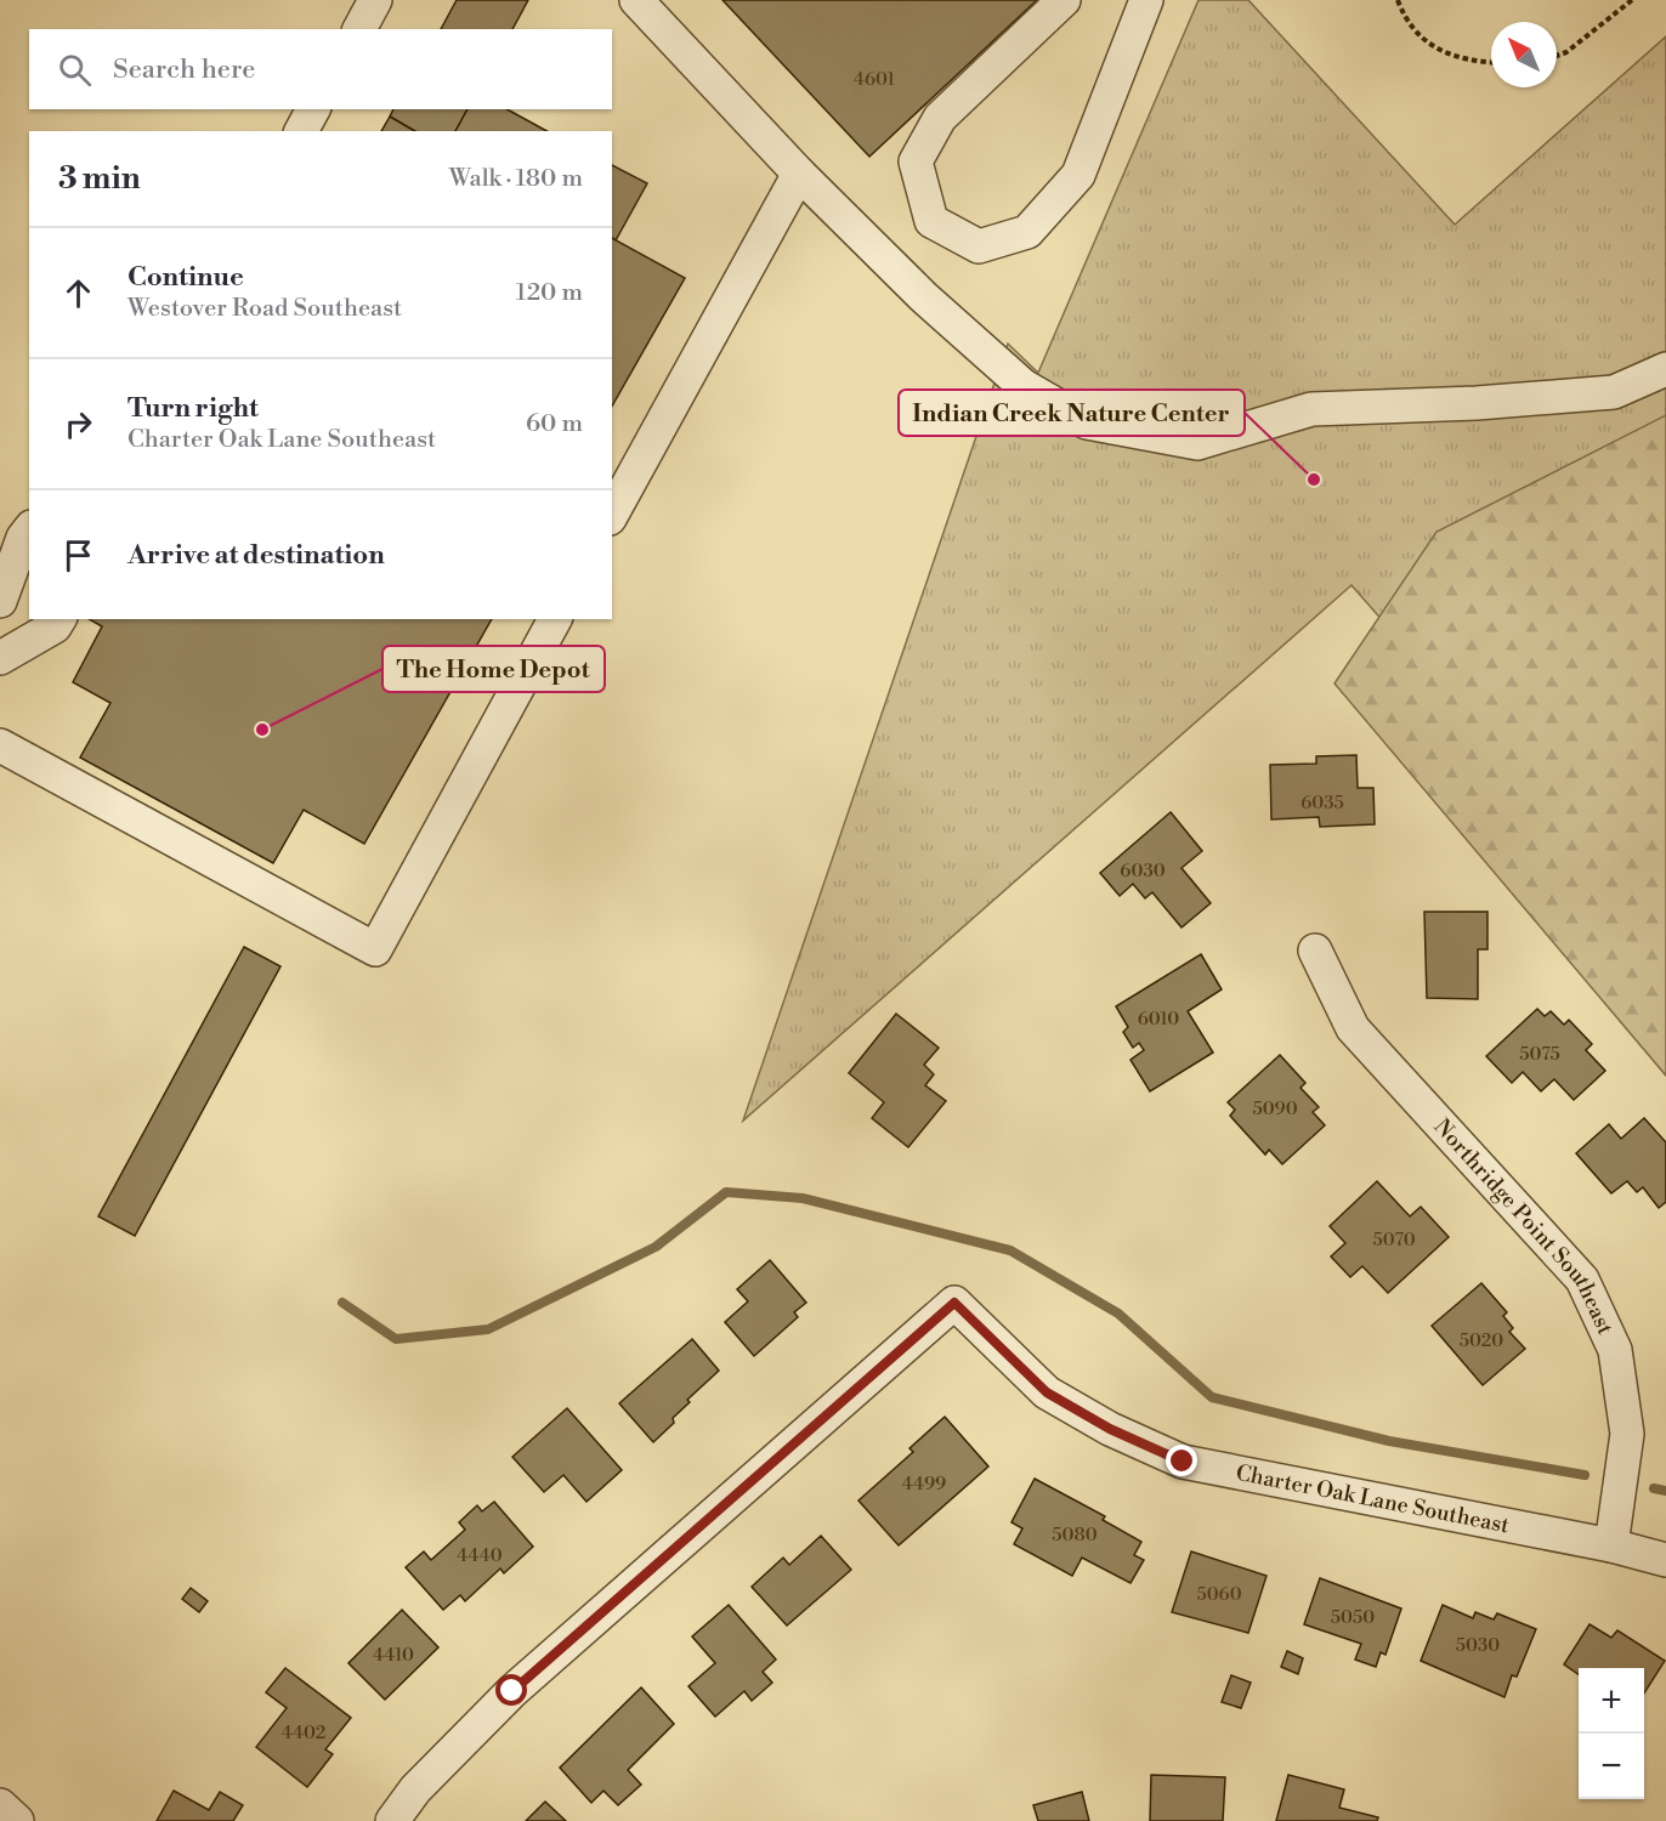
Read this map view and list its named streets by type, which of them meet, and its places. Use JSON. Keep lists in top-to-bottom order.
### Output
{
  "streets": {
    "street": ["Northridge Point Southeast", "Charter Oak Lane Southeast"]
  },
  "crossings": [
    ["Northridge Point Southeast", "Charter Oak Lane Southeast"]
  ],
  "places": ["Indian Creek Nature Center", "The Home Depot"],
  "house_numbers": [
    "4601",
    "6035",
    "6030",
    "6010",
    "5075",
    "5090",
    "5070",
    "5020",
    "4499",
    "5080",
    "4440",
    "5060",
    "5050",
    "5030",
    "4410",
    "4402"
  ],
  "north": "top left",
  "page": {
    "search": "Search here",
    "heading": ["3 min", "Walk · 180 m"],
    "list": [
      ["Continue", "Westover Road Southeast", "120 m"],
      ["Turn right", "Charter Oak Lane Southeast", "60 m"],
      "Arrive at destination"
    ],
    "map_buttons": ["+", "−"]
  }
}
